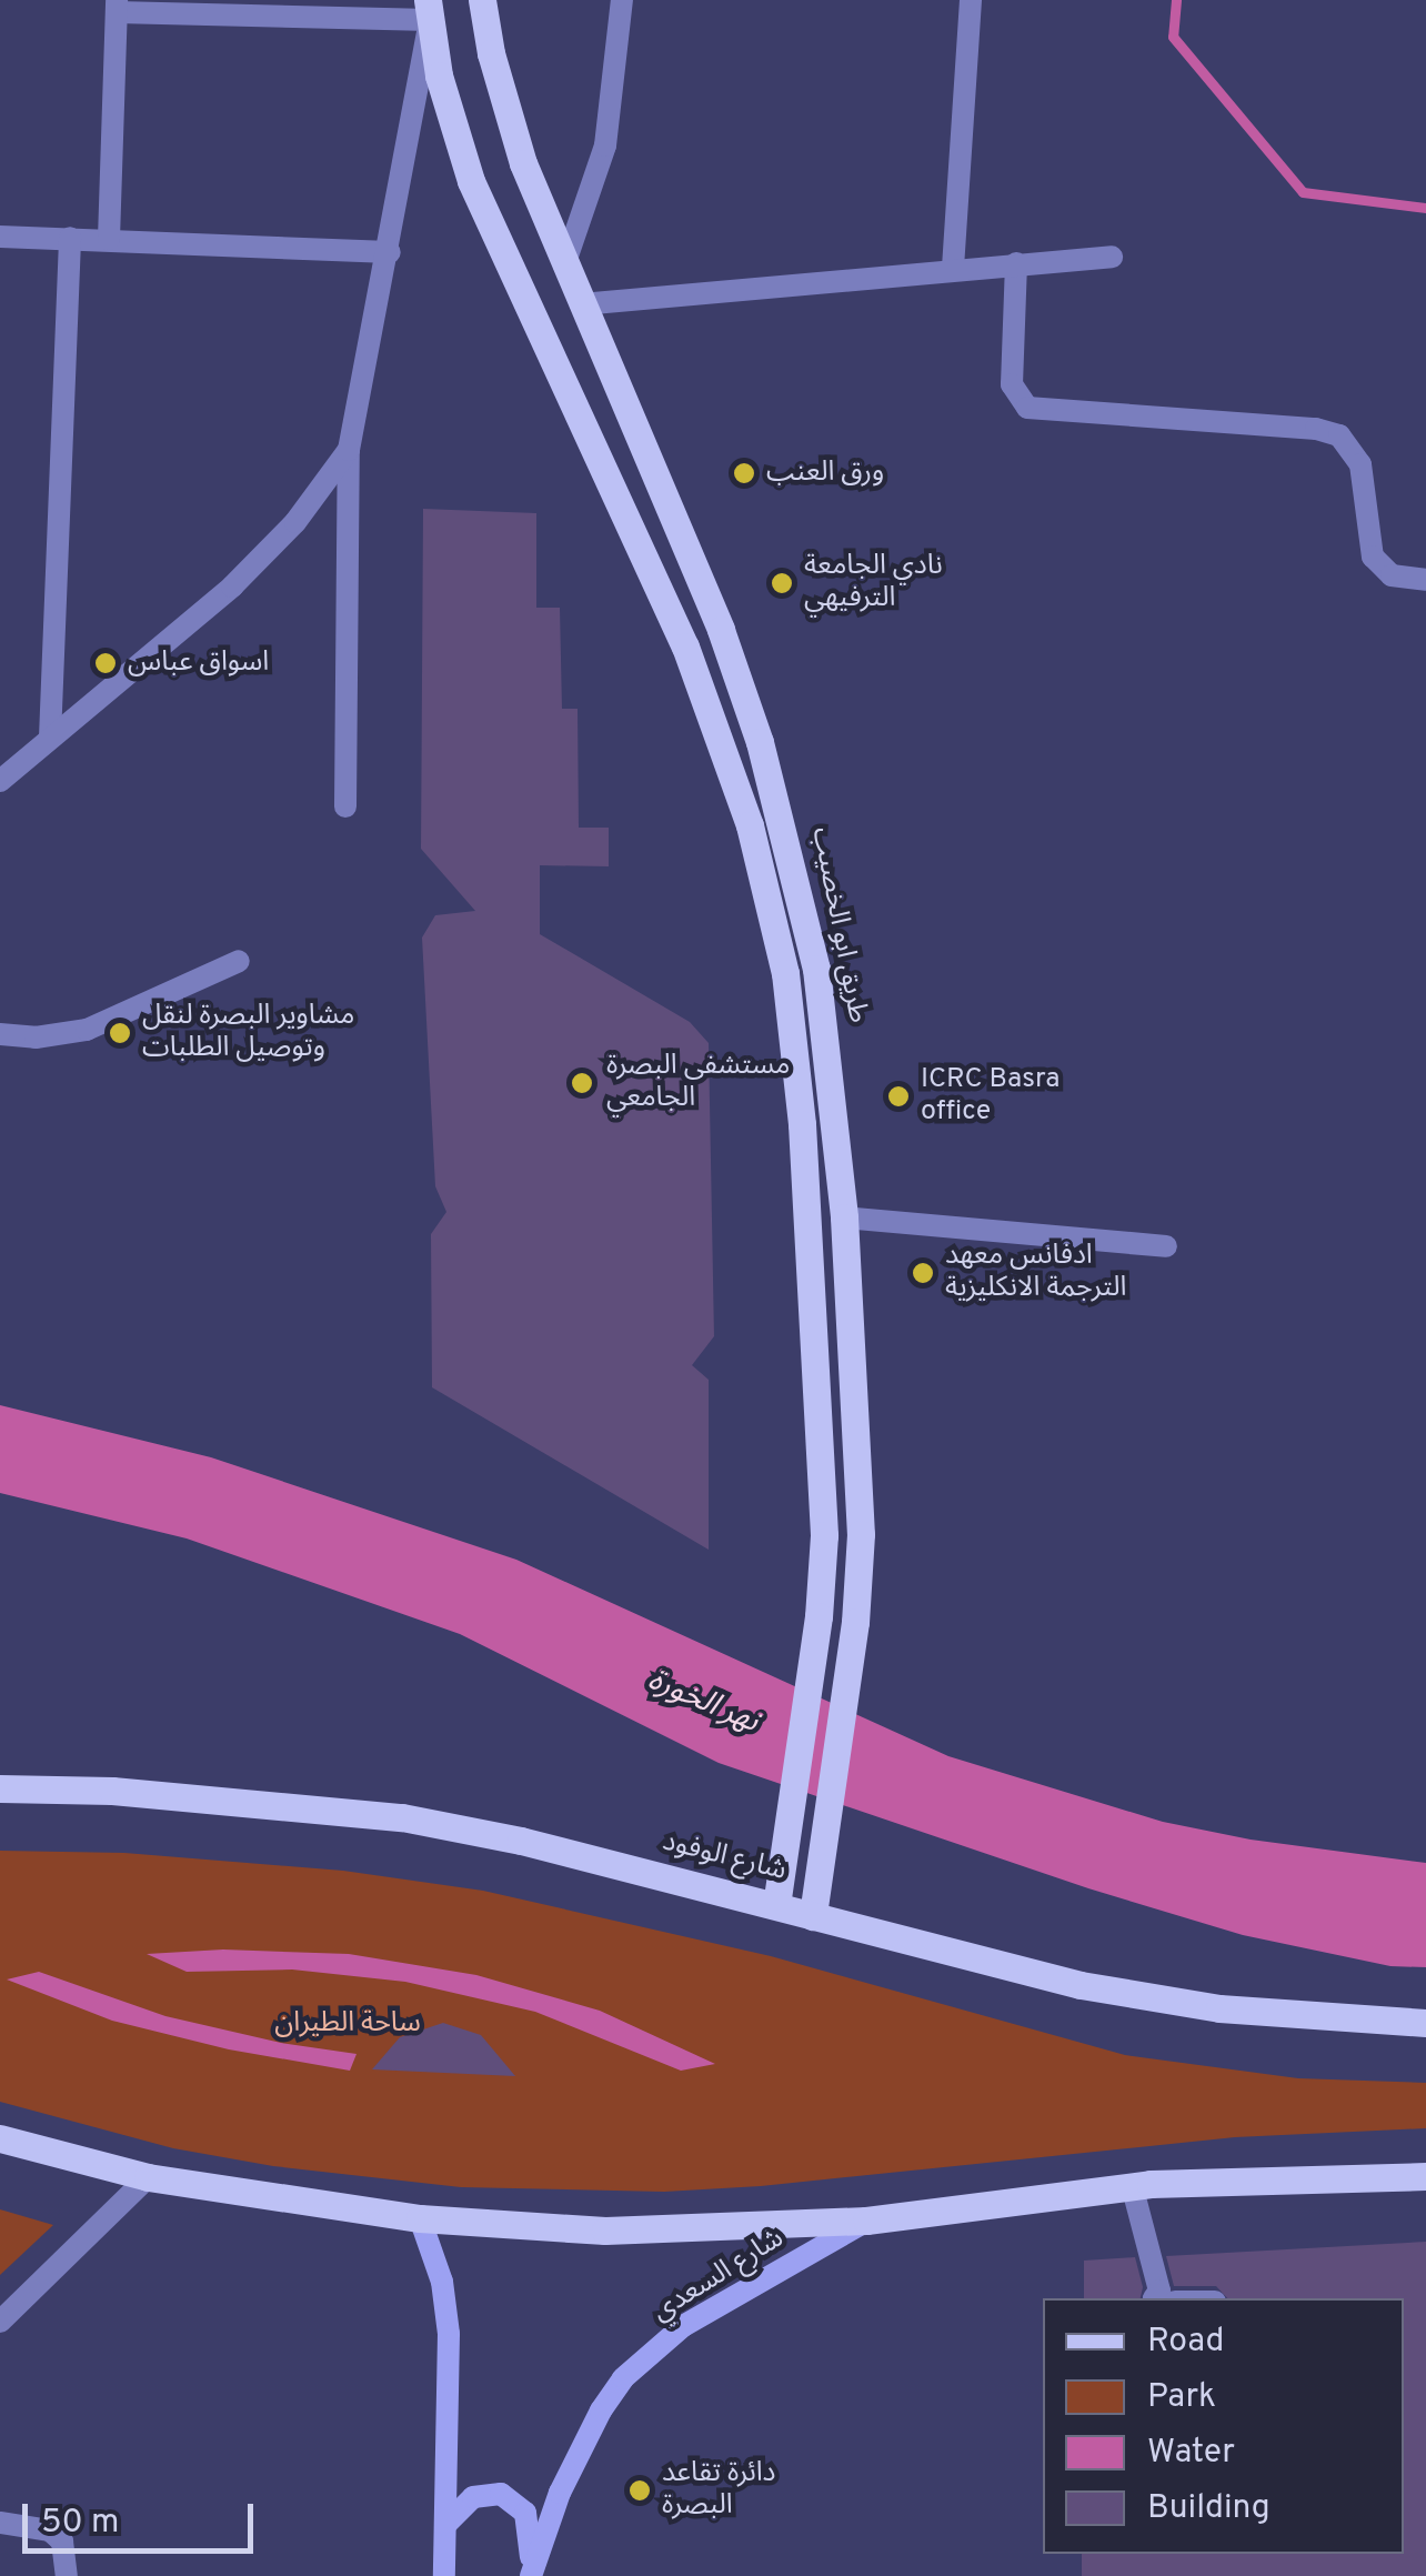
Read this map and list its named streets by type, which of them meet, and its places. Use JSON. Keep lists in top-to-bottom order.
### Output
{
  "streets": {
    "main road": ["طريق ابو الخصيب", "شارع الوفود", "شارع السعدي"]
  },
  "crossings": [
    ["طريق ابو الخصيب", "شارع الوفود"]
  ],
  "water": ["نهر الخورة"],
  "parks": ["ساحة الطيران"],
  "places": [
    "ورق العنب",
    "نادي الجامعة الترفيهي",
    "اسواق عباس",
    "مشاوير البصرة لنقل وتوصيل الطلبات",
    "مستشفى البصرة الجامعي",
    "ICRC Basra office",
    "ادفانس معهد الترجمة الانكليزية",
    "دائرة تقاعد البصرة"
  ],
  "legend": [
    "Road",
    "Park",
    "Water",
    "Building"
  ],
  "scale_bar": "50 m"
}
